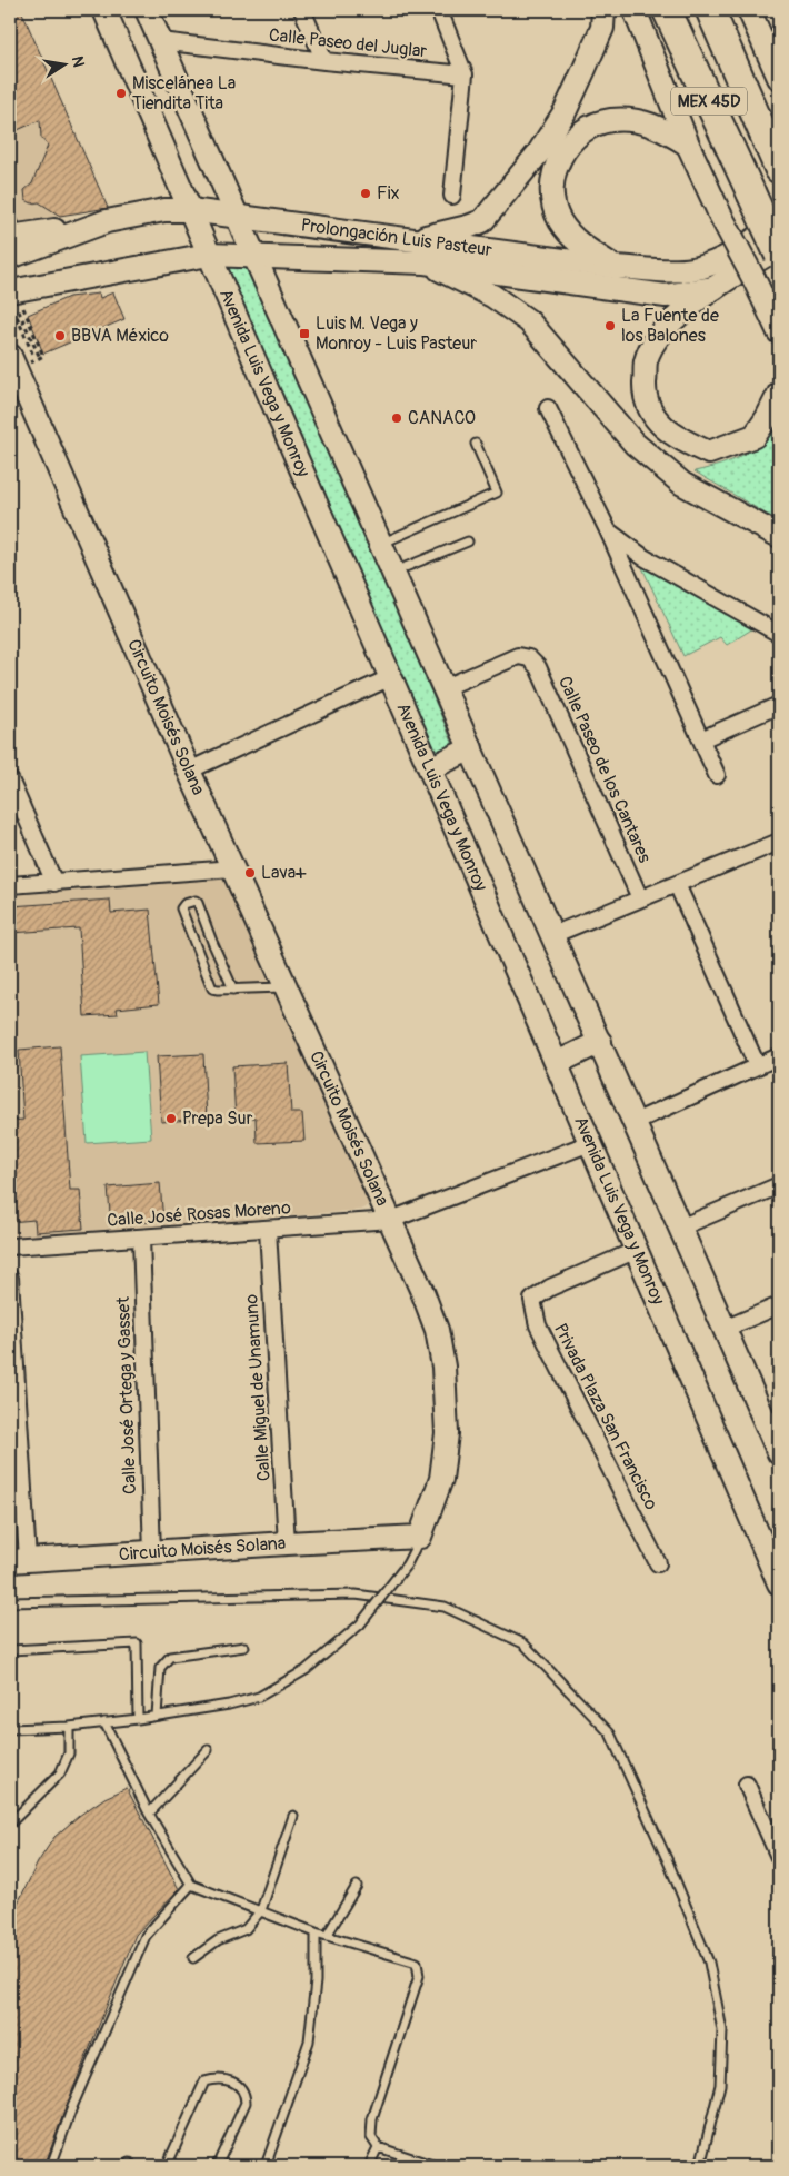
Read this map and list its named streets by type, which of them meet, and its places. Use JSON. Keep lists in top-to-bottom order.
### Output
{
  "streets": {
    "highway": ["MEX 45D"],
    "main road": ["Prolongación Luis Pasteur", "Avenida Luis Vega y Monroy", "Circuito Moisés Solana"],
    "street": [
      "Calle Paseo del Juglar",
      "Calle Paseo de los Cantares",
      "Calle José Rosas Moreno",
      "Calle Miguel de Unamuno",
      "Calle José Ortega y Gasset",
      "Privada Plaza San Francisco"
    ]
  },
  "crossings": [
    ["Prolongación Luis Pasteur", "Avenida Luis Vega y Monroy"],
    ["Avenida Luis Vega y Monroy", "Calle José Rosas Moreno"],
    ["Avenida Luis Vega y Monroy", "Privada Plaza San Francisco"],
    ["Circuito Moisés Solana", "Calle José Rosas Moreno"],
    ["Circuito Moisés Solana", "Calle Miguel de Unamuno"],
    ["Circuito Moisés Solana", "Calle José Ortega y Gasset"],
    ["Calle José Rosas Moreno", "Calle Miguel de Unamuno"],
    ["Calle José Rosas Moreno", "Calle José Ortega y Gasset"]
  ],
  "places": {
    "other": [
      "Miscelánea La Tiendita Tita",
      "Fix",
      "La Fuente de los Balones",
      "BBVA México",
      "CANACO",
      "Lava+",
      "Prepa Sur"
    ],
    "transit": ["Luis M. Vega y Monroy - Luis Pasteur"]
  },
  "north": "right"
}
